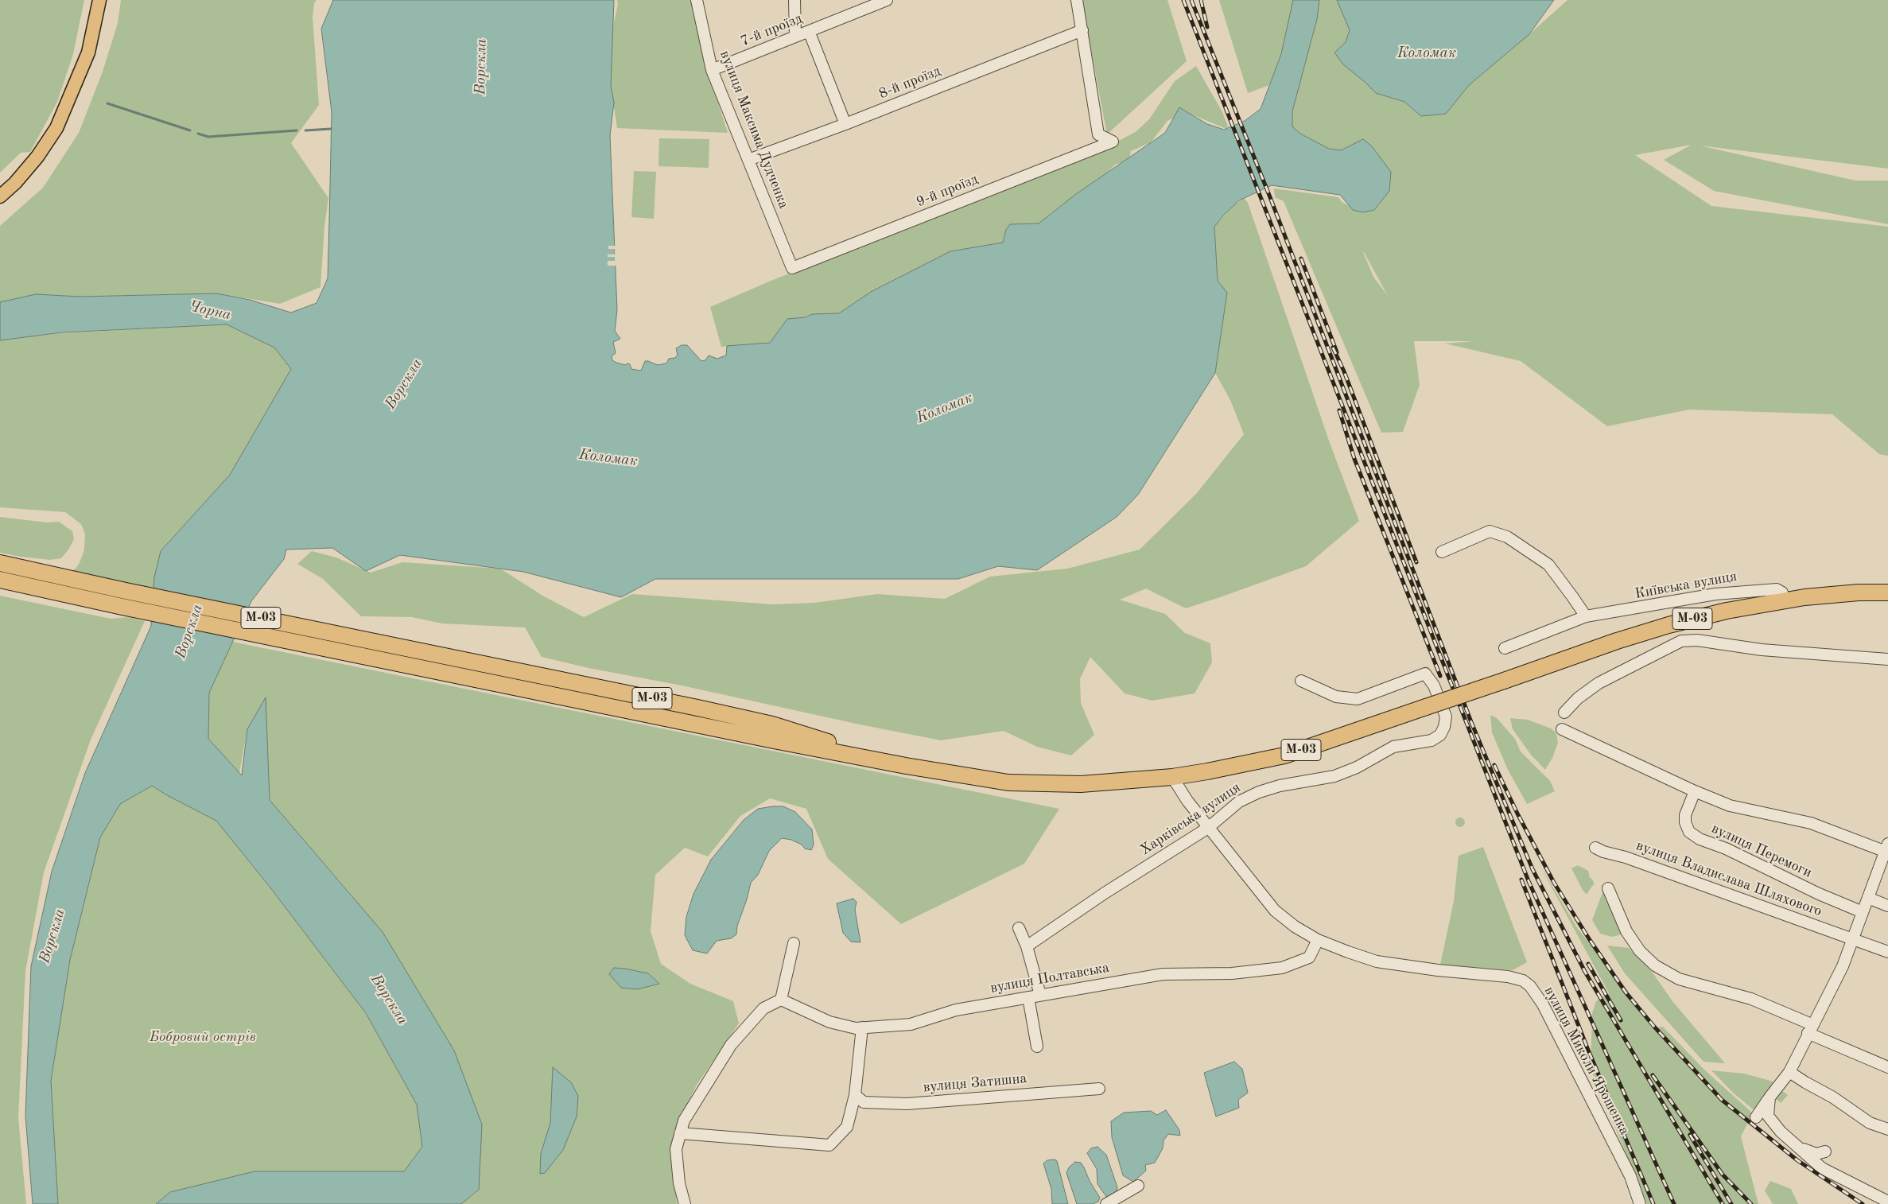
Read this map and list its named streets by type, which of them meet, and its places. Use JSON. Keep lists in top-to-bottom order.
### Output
{
  "streets": {
    "highway": ["М-03"],
    "street": [
      "7-й проїзд",
      "8-й проїзд",
      "вулиця Максима Дудченка",
      "9-й проїзд",
      "Київська вулиця",
      "Харківська вулиця",
      "вулиця Перемоги",
      "вулиця Владислава Шляхового",
      "вулиця Полтавська",
      "вулиця Миколи Ярошенка",
      "вулиця Затишна"
    ]
  },
  "crossings": [
    ["7-й проїзд", "вулиця Максима Дудченка"],
    ["8-й проїзд", "вулиця Максима Дудченка"],
    ["8-й проїзд", "9-й проїзд"],
    ["вулиця Максима Дудченка", "9-й проїзд"],
    ["Київська вулиця", "М-03"],
    ["М-03", "вулиця Миколи Ярошенка"],
    ["Харківська вулиця", "вулиця Миколи Ярошенка"],
    ["вулиця Полтавська", "вулиця Миколи Ярошенка"]
  ],
  "water": ["Коломак", "Ворскла", "Чорна"],
  "parks": ["Бобровий острів"]
}
